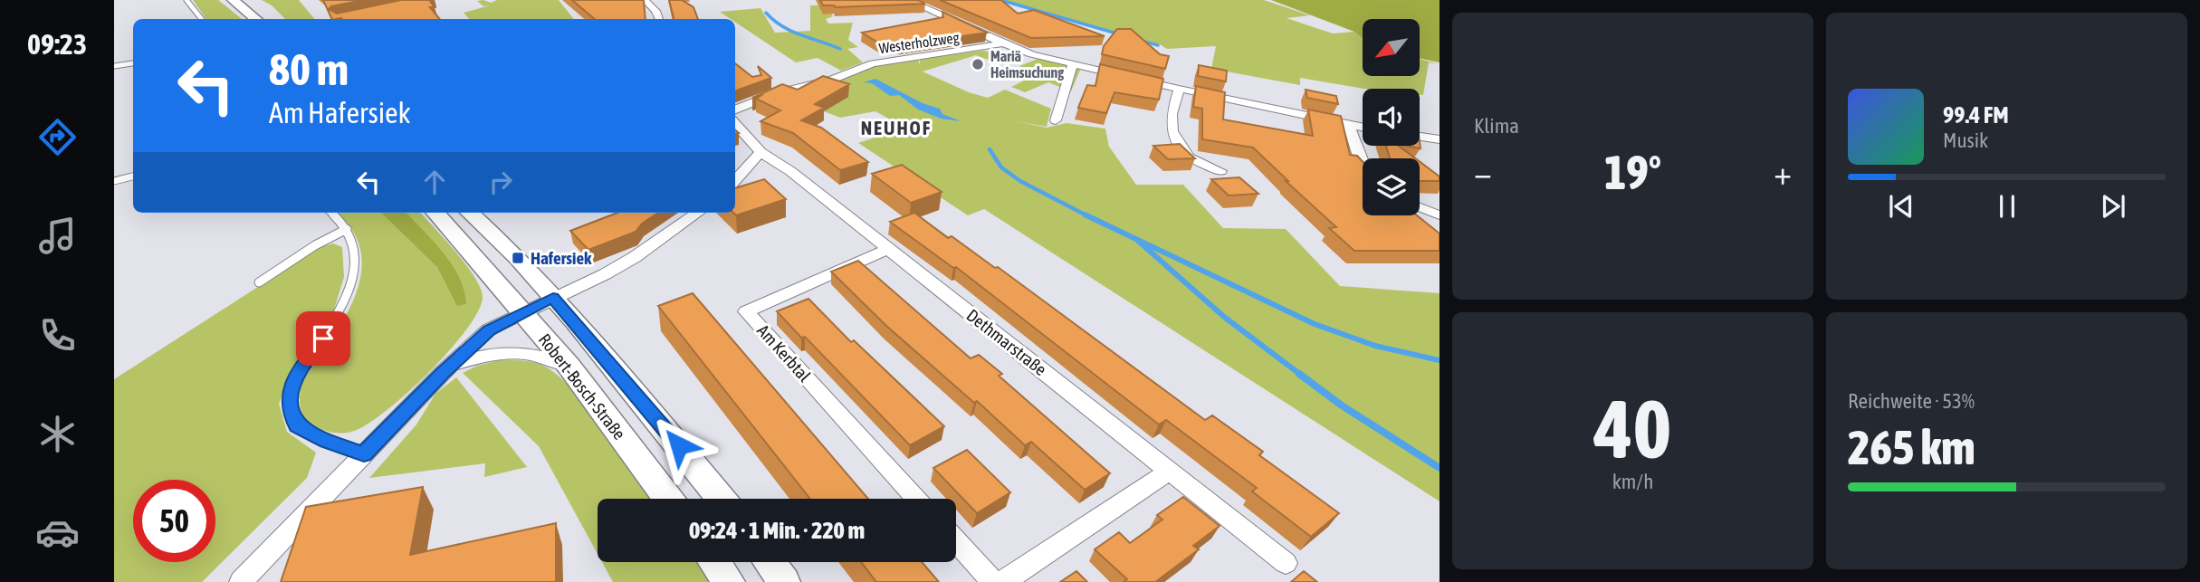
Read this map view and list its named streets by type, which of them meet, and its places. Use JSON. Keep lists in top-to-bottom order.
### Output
{
  "streets": {
    "main road": ["Robert-Bosch-Straße"],
    "street": ["Westerholzweg", "Dethmarstraße", "Am Kerbtal"]
  },
  "crossings": [
    ["Dethmarstraße", "Am Kerbtal"]
  ],
  "districts": ["NEUHOF"],
  "places": {
    "other": ["Mariä Heimsuchung"],
    "transit": ["Hafersiek"]
  },
  "north": "bottom left",
  "page": {
    "tabs": "09:23",
    "tile": [
      "Klima",
      ["40", "km/h"],
      ["Reichweite · 53%", "265 km"]
    ],
    "turn": ["80 m", "Am Hafersiek"],
    "song": ["99.4 FM", "Musik"],
    "heat": ["−", "19°", "+"],
    "limit": "50",
    "trip": "09:24 · 1 Min. · 220 m"
  }
}
